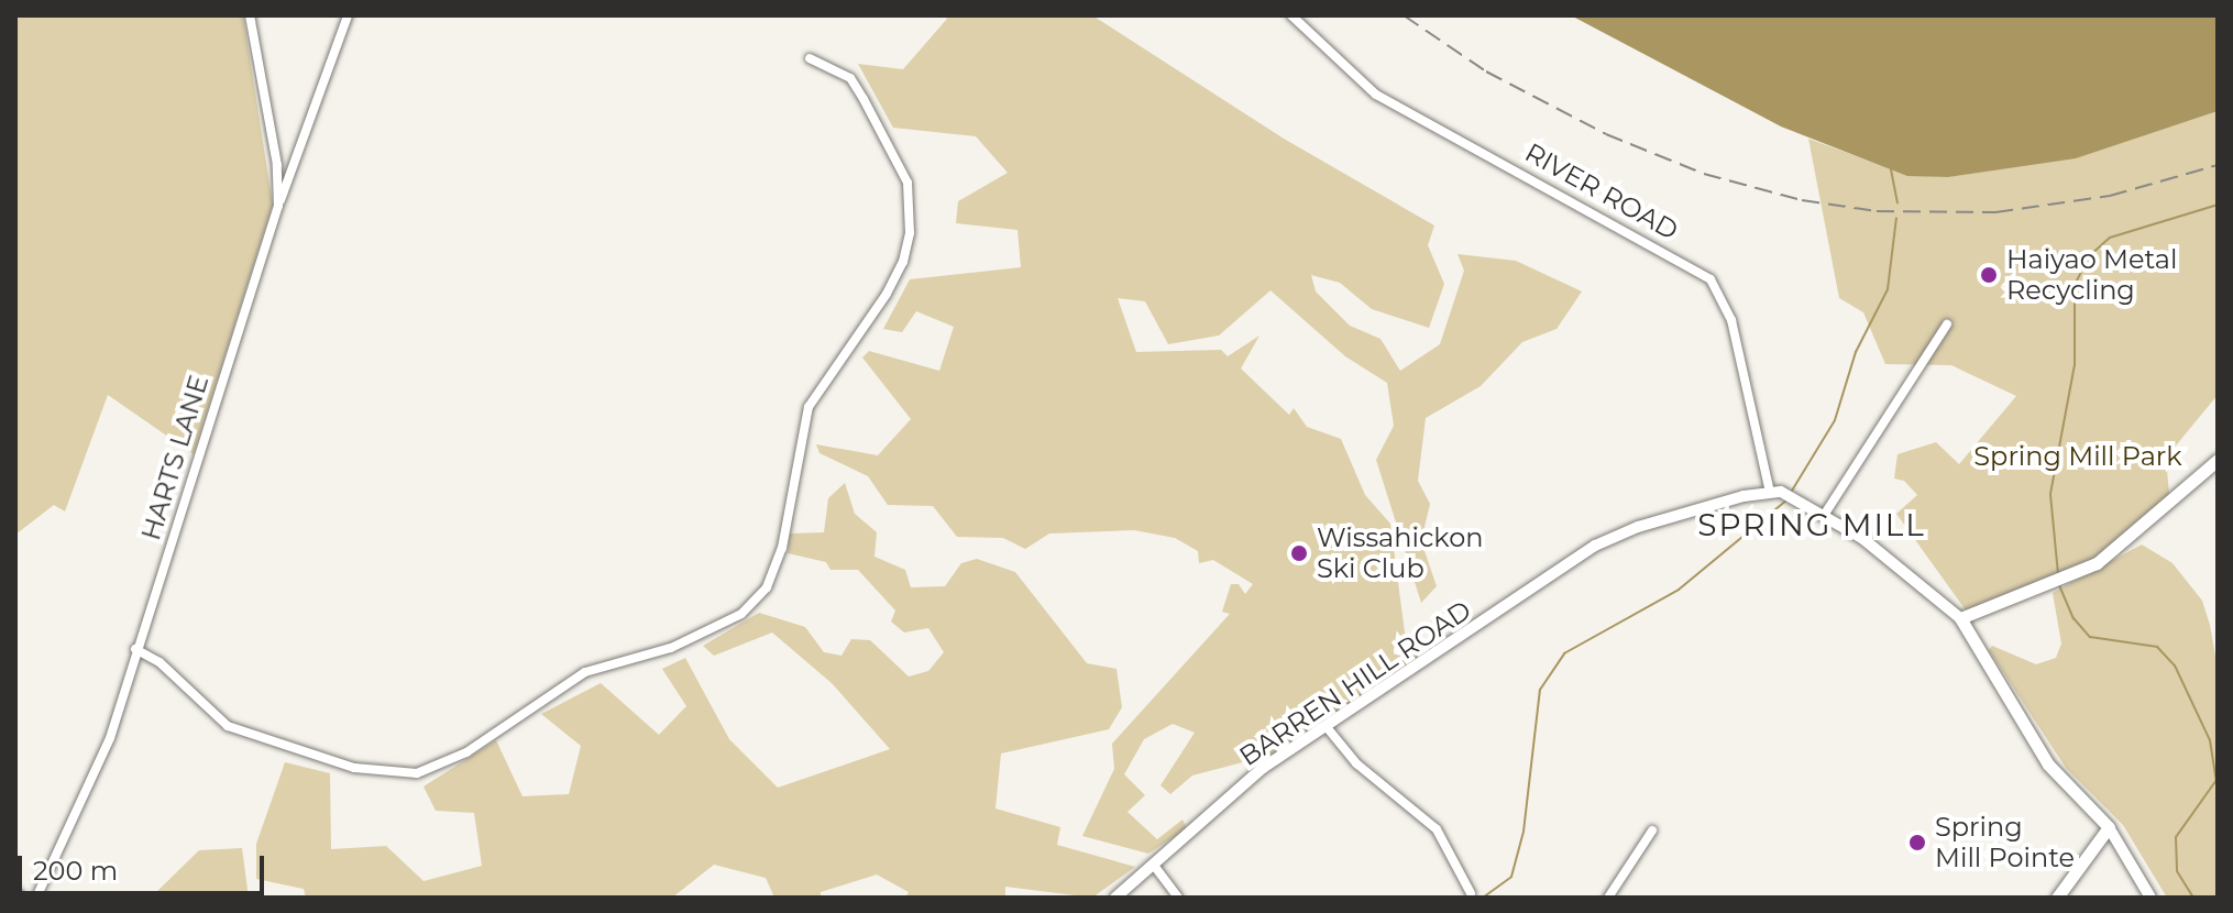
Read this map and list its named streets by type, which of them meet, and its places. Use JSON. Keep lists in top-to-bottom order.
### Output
{
  "streets": {
    "street": ["RIVER ROAD", "HARTS LANE", "BARREN HILL ROAD"]
  },
  "crossings": [
    ["RIVER ROAD", "BARREN HILL ROAD"]
  ],
  "districts": ["SPRING MILL"],
  "parks": ["Spring Mill Park"],
  "places": ["Haiyao Metal Recycling", "Wissahickon Ski Club", "Spring Mill Pointe"],
  "scale_bar": "200 m"
}
